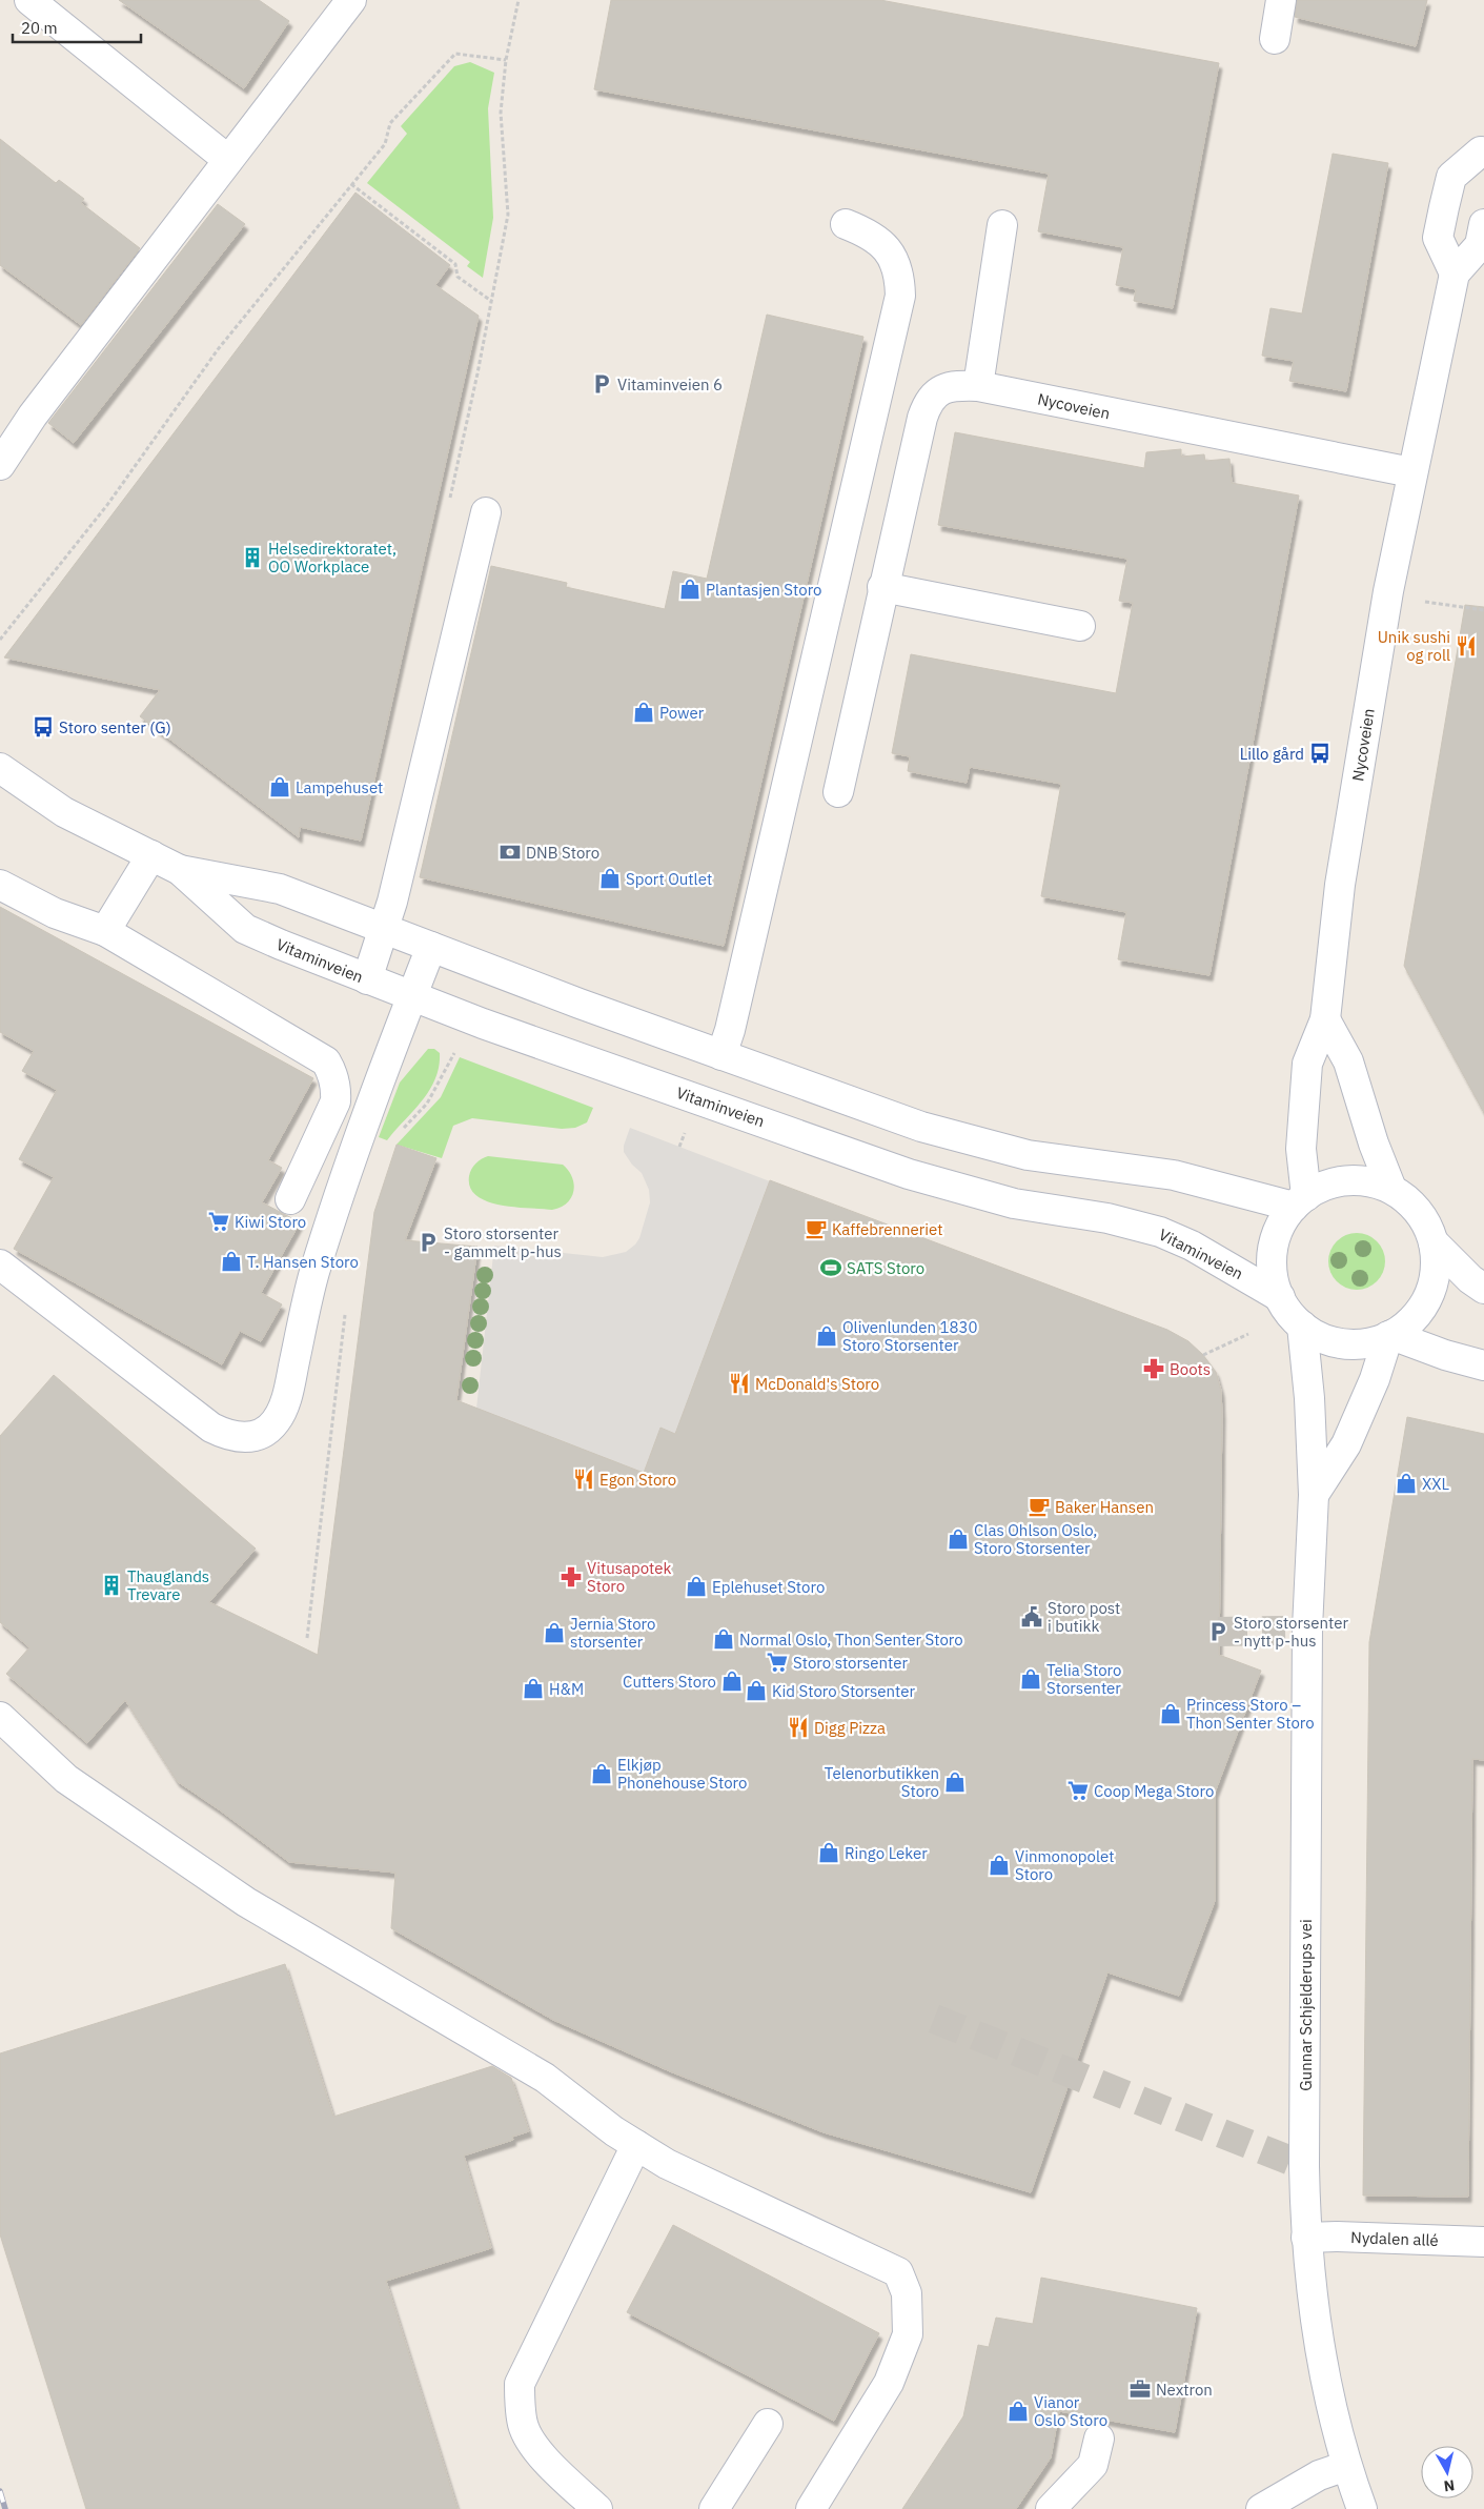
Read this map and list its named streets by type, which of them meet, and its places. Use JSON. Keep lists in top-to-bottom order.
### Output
{
  "streets": {
    "street": [
      "Nycoveien",
      "Vitaminveien",
      "Gunnar Schjelderups vei",
      "Nydalen allé"
    ]
  },
  "crossings": [
    ["Nycoveien", "Vitaminveien"],
    ["Nycoveien", "Gunnar Schjelderups vei"],
    ["Vitaminveien", "Gunnar Schjelderups vei"],
    ["Gunnar Schjelderups vei", "Nydalen allé"]
  ],
  "places": {
    "parking": ["Vitaminveien 6", "Storo storsenter - gammelt p-hus", "Storo storsenter - nytt p-hus"],
    "building": ["Helsedirektoratet, OO Workplace", "Thauglands Trevare"],
    "shop": [
      "Plantasjen Storo",
      "Power",
      "Lampehuset",
      "Sport Outlet",
      "T. Hansen Storo",
      "Olivenlunden 1830 Storo Storsenter",
      "XXL",
      "Clas Ohlson Oslo, Storo Storsenter",
      "Eplehuset Storo",
      "Jernia Storo storsenter",
      "Normal Oslo, Thon Senter Storo",
      "Telia Storo Storsenter",
      "Cutters Storo",
      "H&M",
      "Kid Storo Storsenter",
      "Princess Storo – Thon Senter Storo",
      "Elkjøp Phonehouse Storo",
      "Telenorbutikken Storo",
      "Ringo Leker",
      "Vinmonopolet Storo",
      "Vianor Oslo Storo"
    ],
    "restaurant": [
      "Unik sushi og roll",
      "McDonald's Storo",
      "Egon Storo",
      "Digg Pizza"
    ],
    "bus stop": ["Storo senter (G)", "Lillo gård"],
    "bank": ["DNB Storo"],
    "supermarket": ["Kiwi Storo", "Storo storsenter", "Coop Mega Storo"],
    "cafe": ["Kaffebrenneriet", "Baker Hansen"],
    "sports": ["SATS Storo"],
    "pharmacy": ["Boots", "Vitusapotek Storo"],
    "public building": ["Storo post i butikk"],
    "office": ["Nextron"]
  },
  "scale_bar": "20 m",
  "north": "bottom"
}
